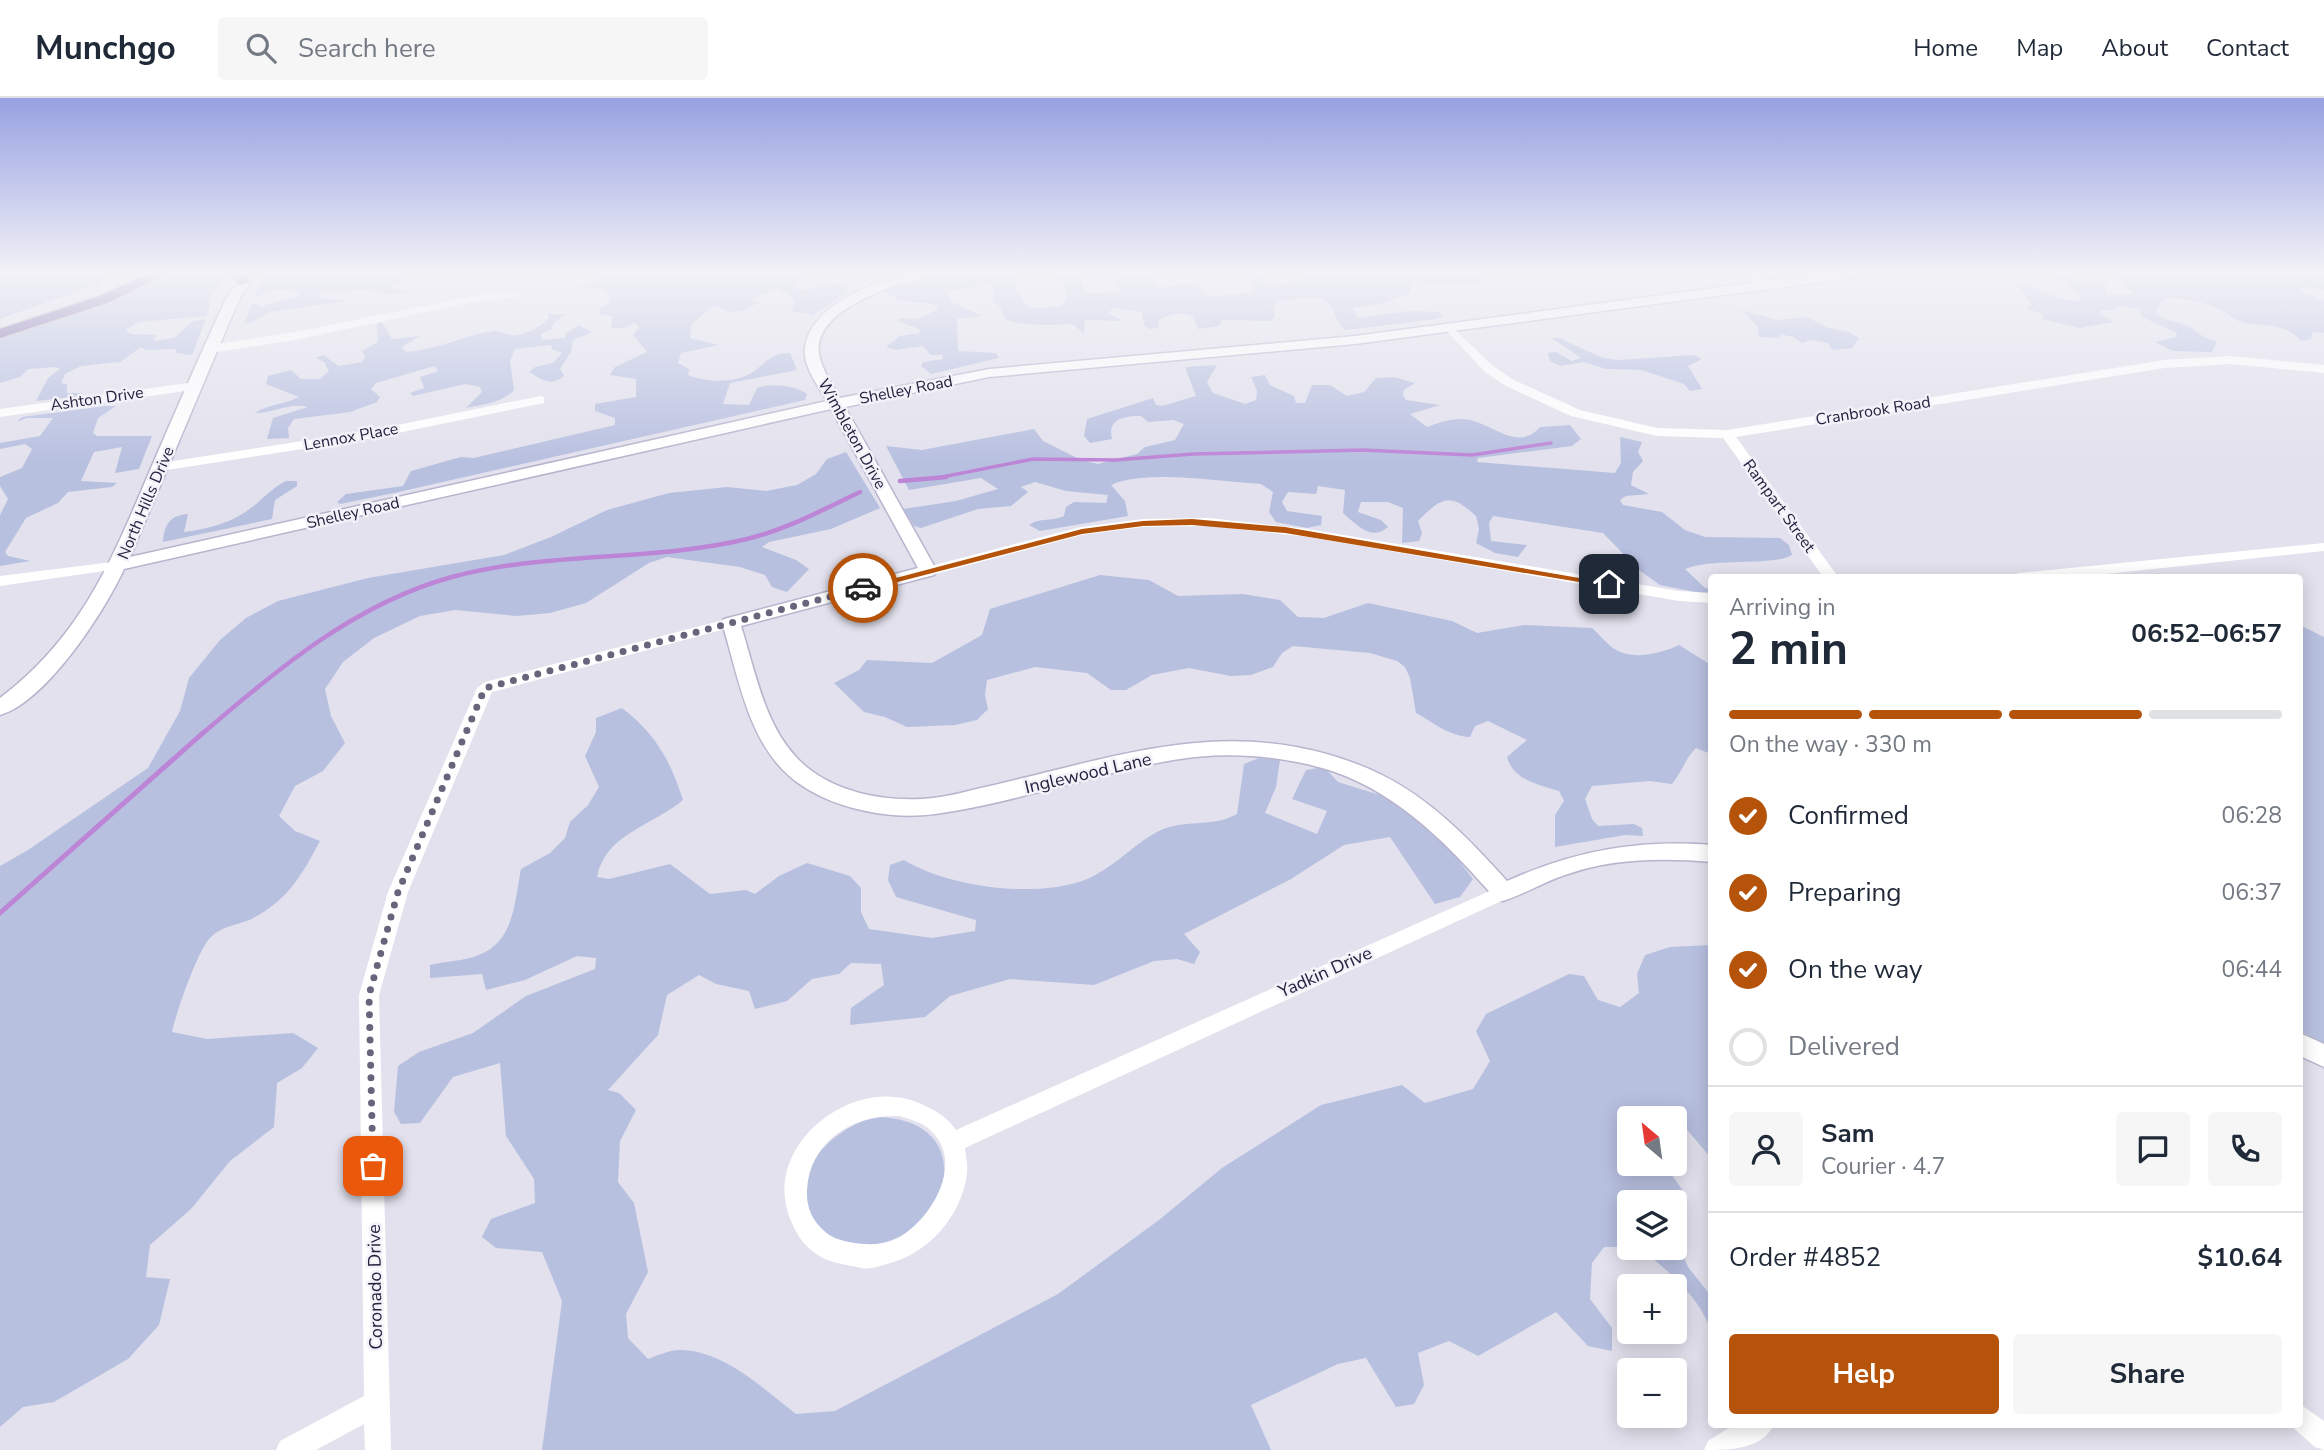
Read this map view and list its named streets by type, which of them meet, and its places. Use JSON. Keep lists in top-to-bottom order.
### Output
{
  "streets": {
    "street": [
      "Shelley Road",
      "Ashton Drive",
      "Cranbrook Road",
      "Wimbleton Drive",
      "Lennox Place",
      "North Hills Drive",
      "Rampart Street",
      "Inglewood Lane",
      "Yadkin Drive",
      "Coronado Drive"
    ]
  },
  "crossings": [
    ["Shelley Road", "Wimbleton Drive"],
    ["Shelley Road", "North Hills Drive"],
    ["Ashton Drive", "North Hills Drive"],
    ["Cranbrook Road", "Rampart Street"],
    ["Lennox Place", "North Hills Drive"],
    ["Inglewood Lane", "Yadkin Drive"],
    ["Inglewood Lane", "Coronado Drive"]
  ],
  "north": "top left",
  "page": {
    "header": "Munchgo",
    "search": "Search here",
    "nav": [
      "Home",
      "Map",
      "About",
      "Contact"
    ],
    "heading": ["2 min", "Arriving in", "06:52–06:57"],
    "panel": [
      "Sam",
      "Courier · 4.7",
      "Order #4852",
      "$10.64"
    ],
    "bar": "On the way · 330 m",
    "list": [
      ["Confirmed", "06:28"],
      ["Preparing", "06:37"],
      ["On the way", "06:44"],
      "Delivered"
    ],
    "map_buttons": ["+", "−"],
    "buttons": ["Help", "Share"]
  }
}
